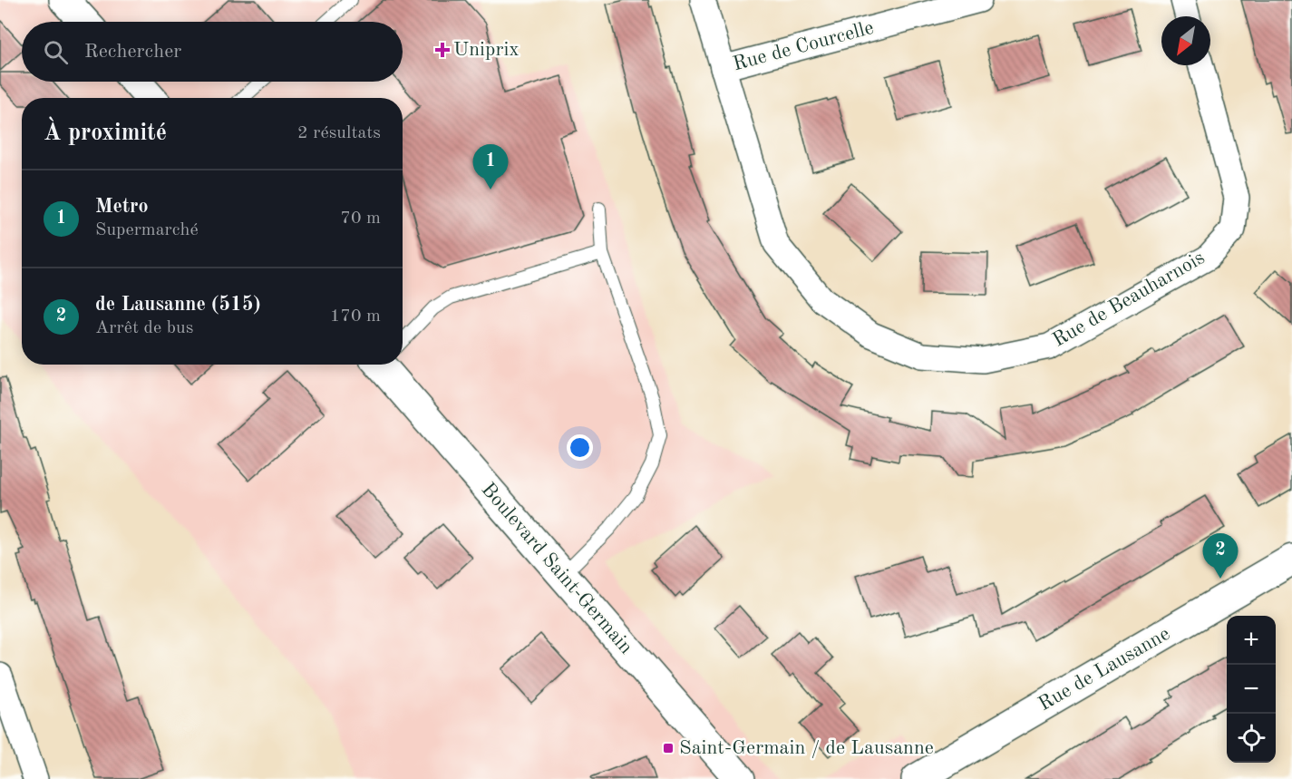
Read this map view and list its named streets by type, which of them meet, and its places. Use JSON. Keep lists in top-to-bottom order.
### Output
{
  "streets": {
    "main road": ["Boulevard Saint-Germain", "Rue de Lausanne"],
    "street": ["Rue de Courcelle", "Rue de Beauharnois"]
  },
  "crossings": [
    ["Rue de Courcelle", "Rue de Beauharnois"]
  ],
  "places": {
    "health": ["Uniprix"],
    "transit": ["Saint-Germain / de Lausanne"]
  },
  "north": "bottom left",
  "page": {
    "search": "Rechercher",
    "heading": ["À proximité", "2 résultats"],
    "pins": ["1", "2"],
    "list": [
      {
        "mark": "1",
        "name": "Metro",
        "note": "Supermarché",
        "value": "70 m"
      },
      {
        "mark": "2",
        "name": "de Lausanne (515)",
        "note": "Arrêt de bus",
        "value": "170 m"
      }
    ],
    "map_buttons": ["+", "−"]
  }
}
